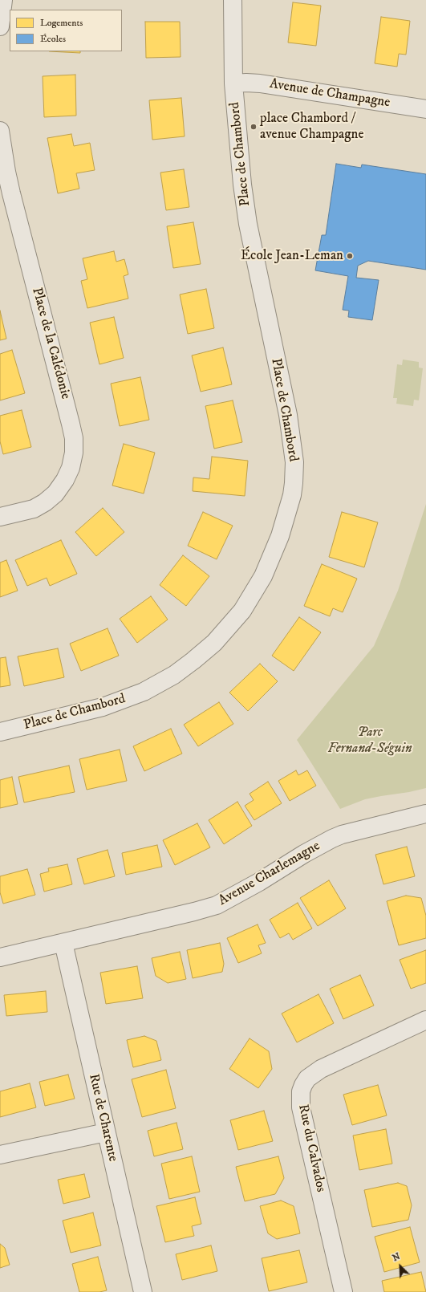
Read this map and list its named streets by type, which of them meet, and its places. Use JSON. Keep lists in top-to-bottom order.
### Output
{
  "streets": {
    "street": [
      "Avenue de Champagne",
      "Place de Chambord",
      "Place de la Calédonie",
      "Avenue Charlemagne",
      "Rue de Charente",
      "Rue du Calvados"
    ]
  },
  "crossings": [
    ["Avenue de Champagne", "Place de Chambord"],
    ["Avenue Charlemagne", "Rue de Charente"]
  ],
  "parks": ["Parc Fernand-Séguin"],
  "places": ["place Chambord / avenue Champagne", "École Jean-Leman"],
  "legend": ["Logements", "Écoles"],
  "north": "top left"
}
